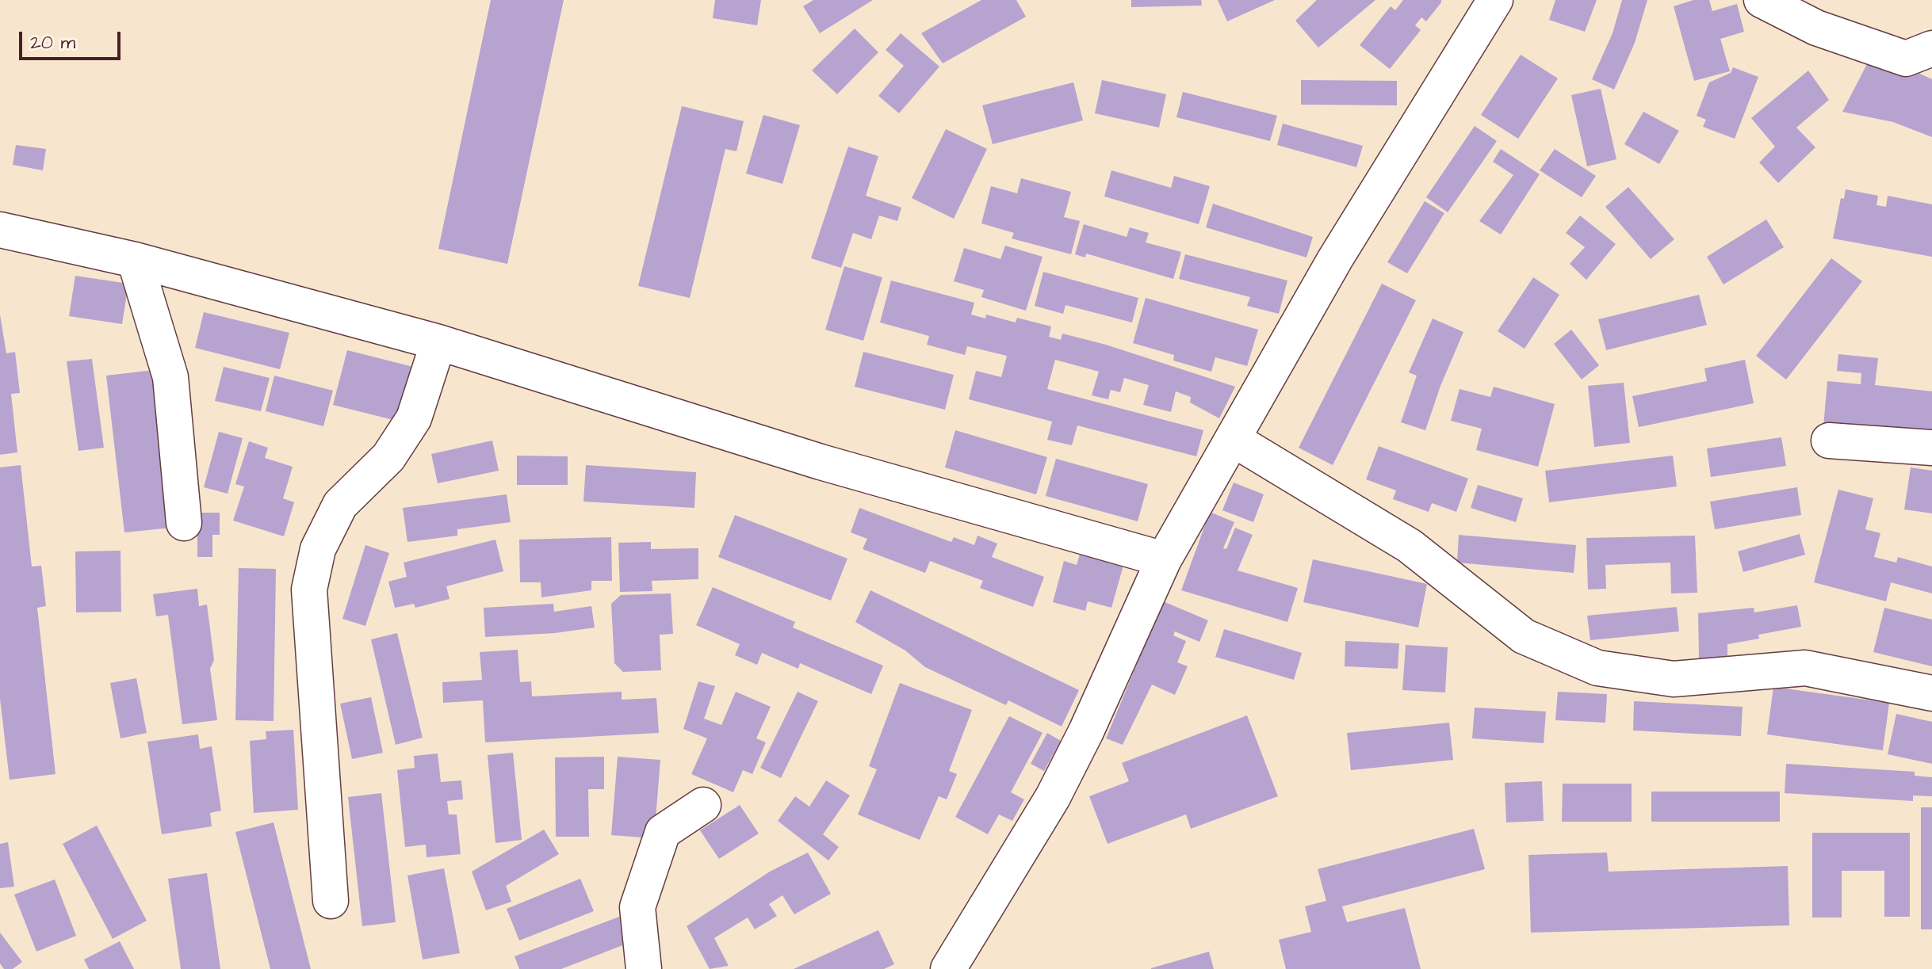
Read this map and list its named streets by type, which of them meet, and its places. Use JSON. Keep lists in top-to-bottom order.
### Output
{
  "scale_bar": "20 m"
}
